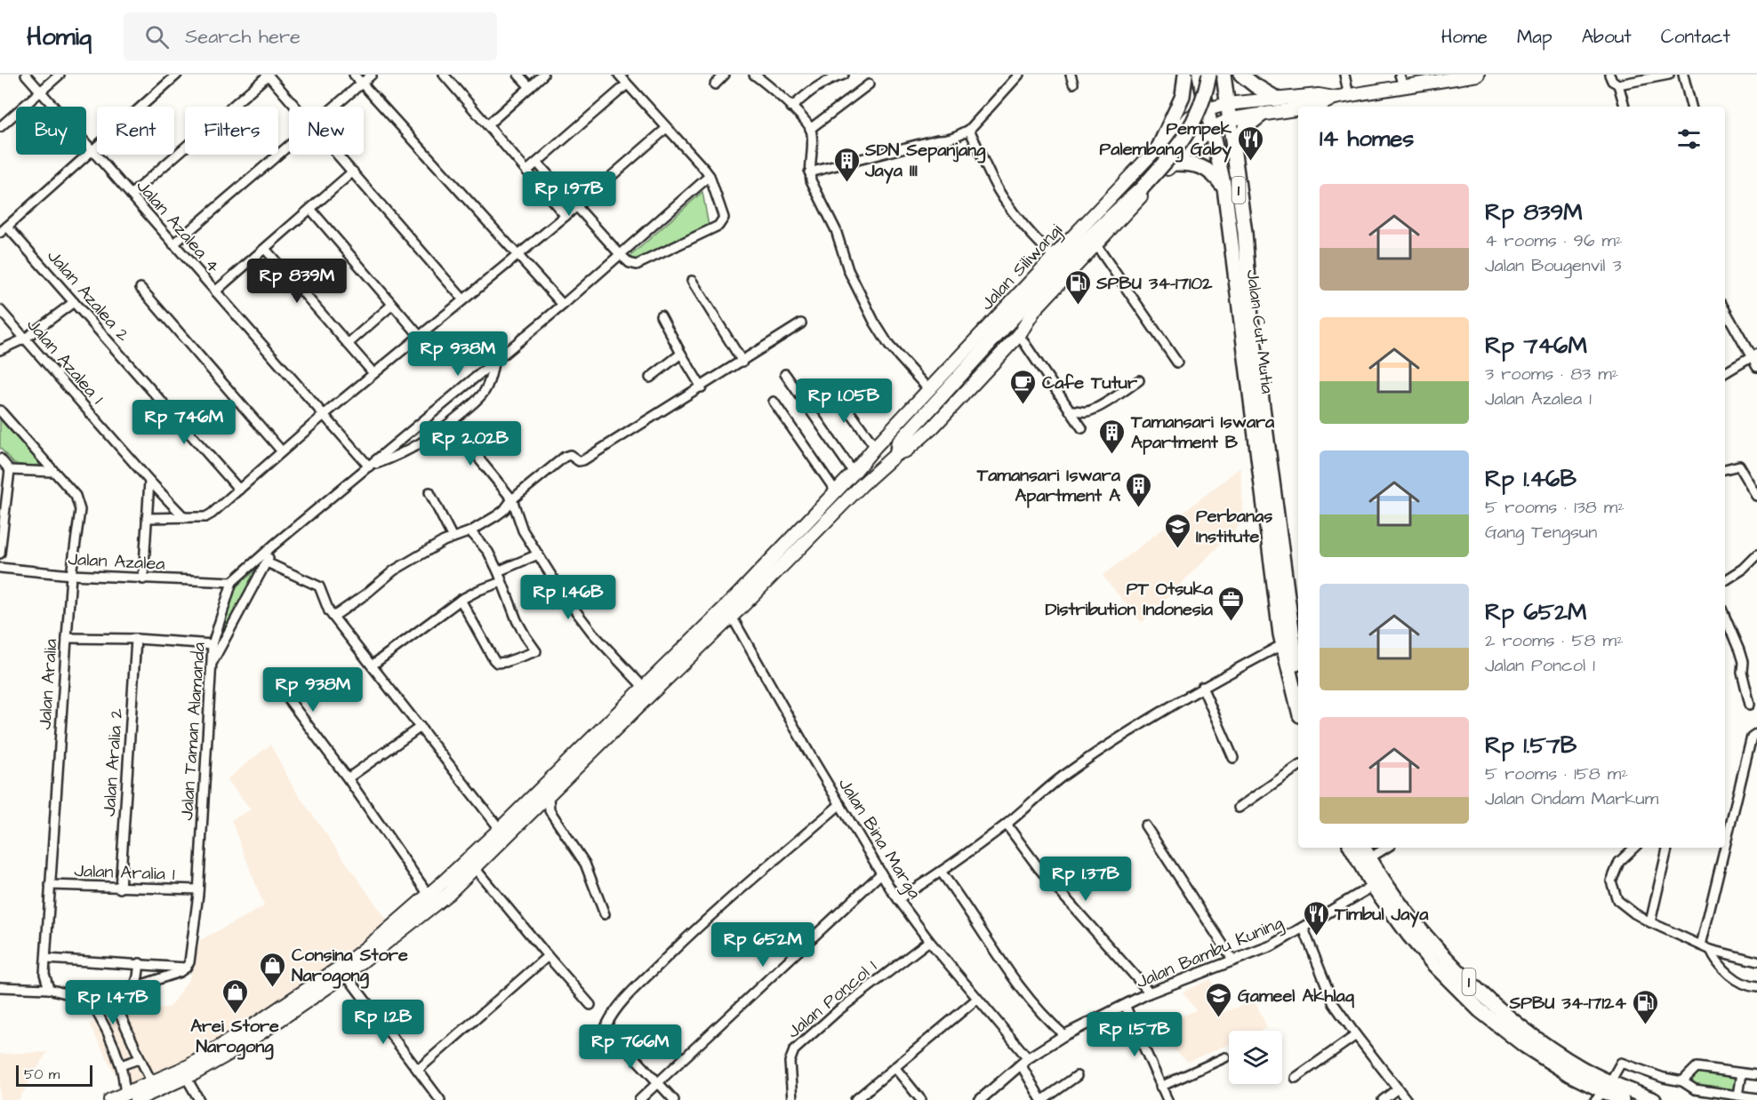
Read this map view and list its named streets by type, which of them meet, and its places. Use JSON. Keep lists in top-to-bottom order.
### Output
{
  "streets": {
    "highway": ["1", "Jalan Cut Mutia"],
    "main road": ["Jalan Siliwangi"],
    "street": [
      "Jalan Azalea 4",
      "Jalan Azalea 2",
      "Jalan Azalea 1",
      "Jalan Azalea",
      "Jalan Aralia",
      "Jalan Taman Alamanda",
      "Jalan Aralia 2",
      "Jalan Bina Marga",
      "Jalan Aralia 1",
      "Jalan Bambu Kuning",
      "Jalan Poncol 1"
    ]
  },
  "crossings": [
    ["1", "Jalan Siliwangi"],
    ["1", "Jalan Cut Mutia"],
    ["1", "Jalan Bambu Kuning"],
    ["Jalan Siliwangi", "Jalan Cut Mutia"],
    ["Jalan Siliwangi", "Jalan Bina Marga"],
    ["Jalan Azalea", "Jalan Aralia"],
    ["Jalan Azalea", "Jalan Taman Alamanda"],
    ["Jalan Aralia", "Jalan Aralia 1"],
    ["Jalan Taman Alamanda", "Jalan Aralia 1"],
    ["Jalan Aralia 2", "Jalan Aralia 1"],
    ["Jalan Bina Marga", "Jalan Bambu Kuning"],
    ["Jalan Bina Marga", "Jalan Poncol 1"]
  ],
  "places": {
    "restaurant": ["Pempek Palembang Gaby", "Timbul Jaya"],
    "building": ["SDN Sepanjang Jaya III", "Tamansari Iswara Apartment B", "Tamansari Iswara Apartment A"],
    "fuel station": ["SPBU 34-17102", "SPBU 34-17124"],
    "cafe": ["Cafe Tutur"],
    "school or university": ["Perbanas Institute", "Gameel Akhlaq"],
    "office": ["PT Otsuka Distribution Indonesia"],
    "shop": ["Consina Store Narogong", "Arei Store Narogong"]
  },
  "scale_bar": "50 m",
  "page": {
    "header": "Homiq",
    "search": "Search here",
    "nav": [
      "Home",
      "Map",
      "About",
      "Contact"
    ],
    "chip": [
      "Buy",
      "Rent",
      "Filters",
      "New"
    ],
    "heading": "14 homes",
    "list": [
      {
        "name": "Rp 839M",
        "note": "4 rooms · 96 m² · Jalan Bougenvil 3"
      },
      {
        "name": "Rp 746M",
        "note": "3 rooms · 83 m² · Jalan Azalea 1"
      },
      {
        "name": "Rp 1.46B",
        "note": "5 rooms · 138 m² · Gang Tengsun"
      },
      {
        "name": "Rp 652M",
        "note": "2 rooms · 58 m² · Jalan Poncol 1"
      },
      {
        "name": "Rp 1.57B",
        "note": "5 rooms · 158 m² · Jalan Ondam Markum"
      }
    ],
    "price": [
      "Rp 1.97B",
      "Rp 839M",
      "Rp 938M",
      "Rp 1.05B",
      "Rp 746M",
      "Rp 2.02B",
      "Rp 1.46B",
      "Rp 938M",
      "Rp 1.37B",
      "Rp 652M",
      "Rp 1.47B",
      "Rp 1.2B",
      "Rp 1.57B",
      "Rp 766M"
    ],
    "scale": "50 m"
  }
}
